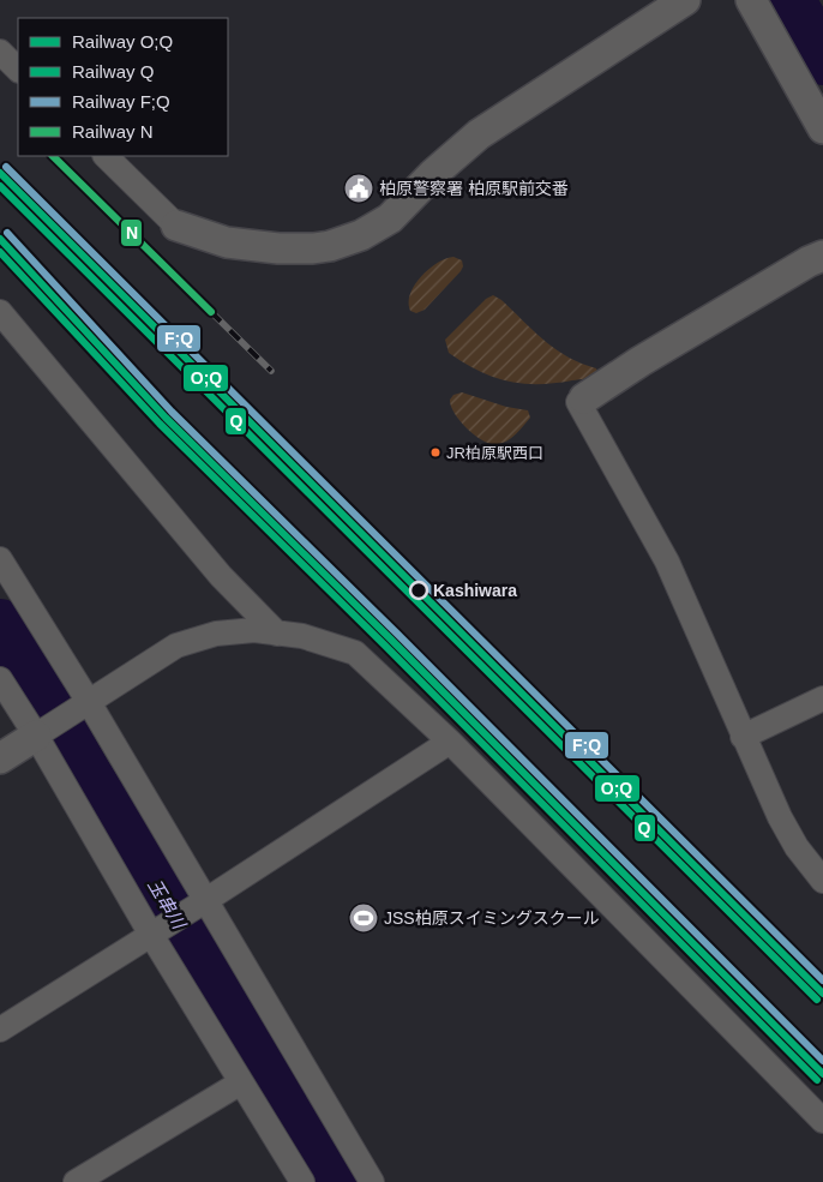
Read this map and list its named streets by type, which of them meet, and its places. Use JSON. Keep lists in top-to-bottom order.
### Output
{
  "water": ["玉串川"],
  "places": {
    "public building": ["柏原警察署 柏原駅前交番"],
    "other": ["JR柏原駅西口", "Kashiwara"],
    "sports": ["JSS柏原スイミングスクール"]
  },
  "lines": [
    "rail line N",
    "rail line F;Q",
    "rail line O;Q",
    "rail line Q"
  ],
  "legend": [
    "Railway O;Q",
    "Railway Q",
    "Railway F;Q",
    "Railway N"
  ]
}
